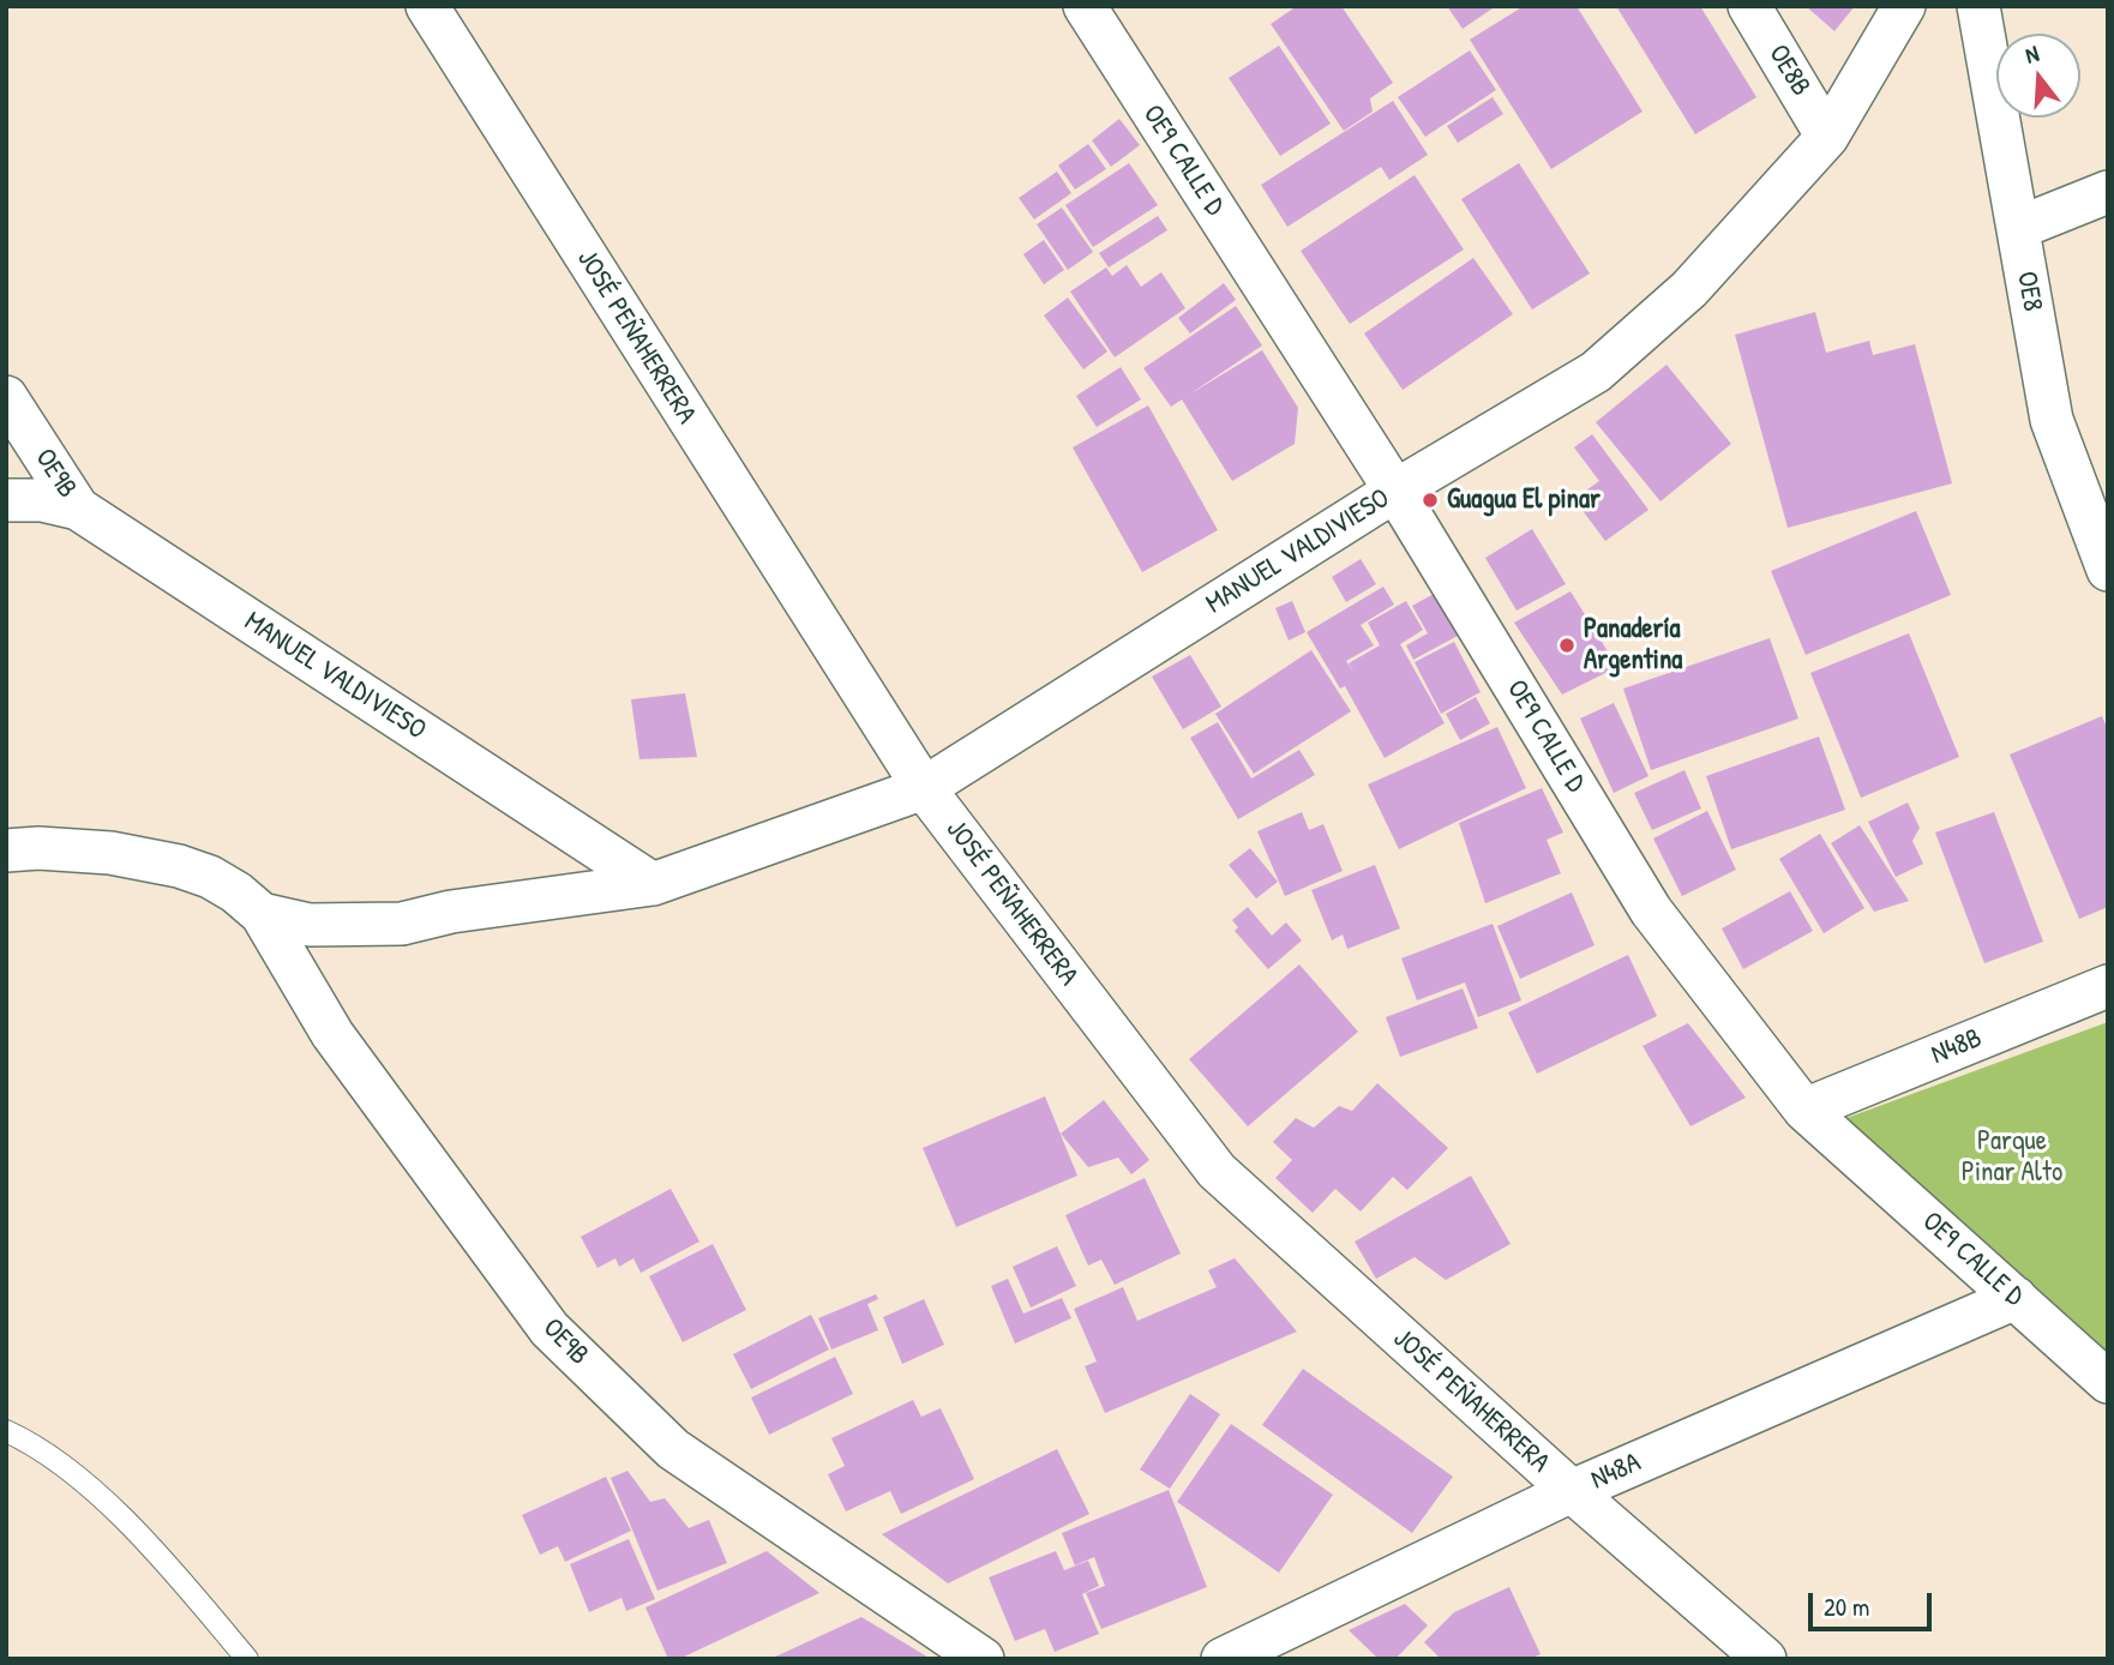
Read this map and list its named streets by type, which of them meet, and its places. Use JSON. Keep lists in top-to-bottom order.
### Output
{
  "streets": {
    "street": [
      "OE8B",
      "OE9 CALLE D",
      "OE8",
      "JOSÉ PEÑAHERRERA",
      "OE9B",
      "MANUEL VALDIVIESO",
      "N48B",
      "N48A"
    ]
  },
  "crossings": [
    ["OE8B", "MANUEL VALDIVIESO"],
    ["OE9 CALLE D", "MANUEL VALDIVIESO"],
    ["OE9 CALLE D", "N48B"],
    ["OE9 CALLE D", "N48A"],
    ["JOSÉ PEÑAHERRERA", "MANUEL VALDIVIESO"],
    ["JOSÉ PEÑAHERRERA", "N48A"],
    ["OE9B", "MANUEL VALDIVIESO"]
  ],
  "parks": ["Parque Pinar Alto"],
  "places": ["Guagua El pinar", "Panadería Argentina"],
  "scale_bar": "20 m",
  "north": "top"
}
